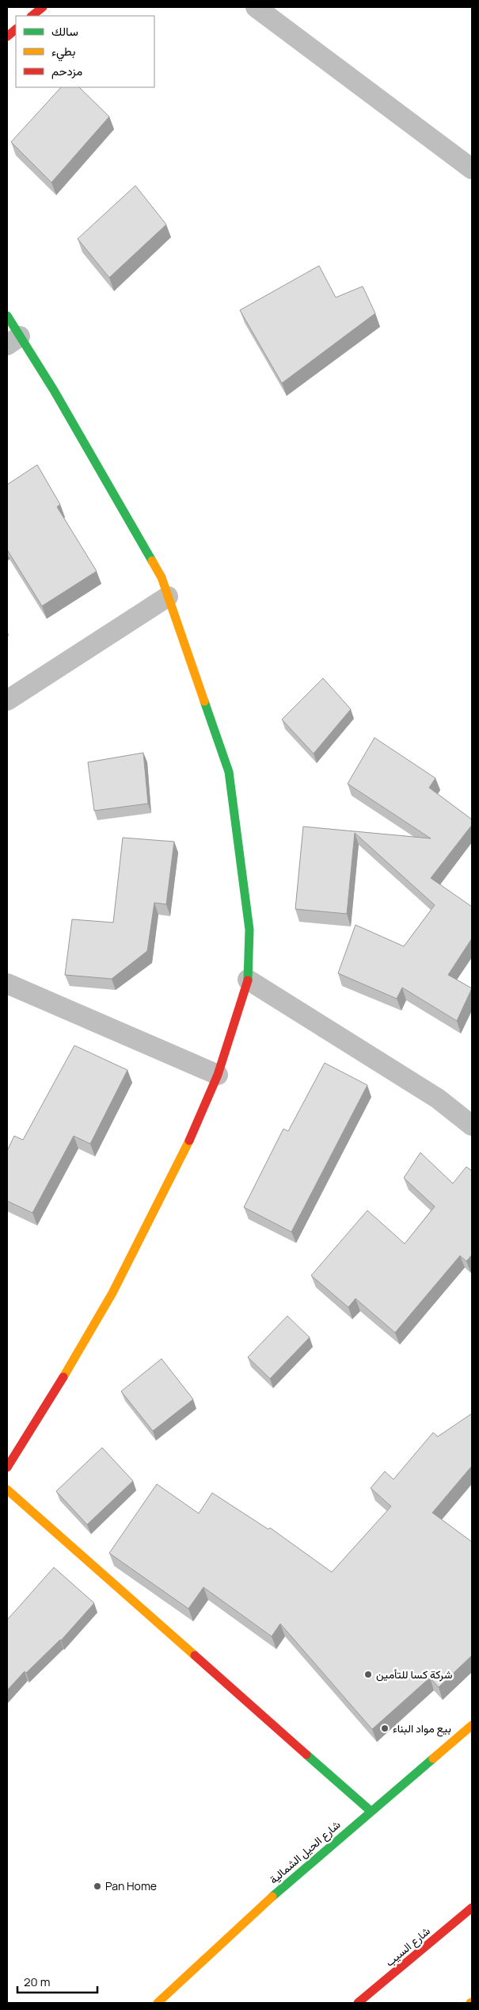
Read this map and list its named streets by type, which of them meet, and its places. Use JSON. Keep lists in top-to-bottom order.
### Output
{
  "streets": {
    "main road": ["شارع الحيل الشمالية", "شارع السيب"]
  },
  "places": ["شركة كسا للتأمين", "بيع مواد البناء", "Pan Home"],
  "legend": ["سالك", "بطيء", "مزدحم"],
  "scale_bar": "20 m"
}
